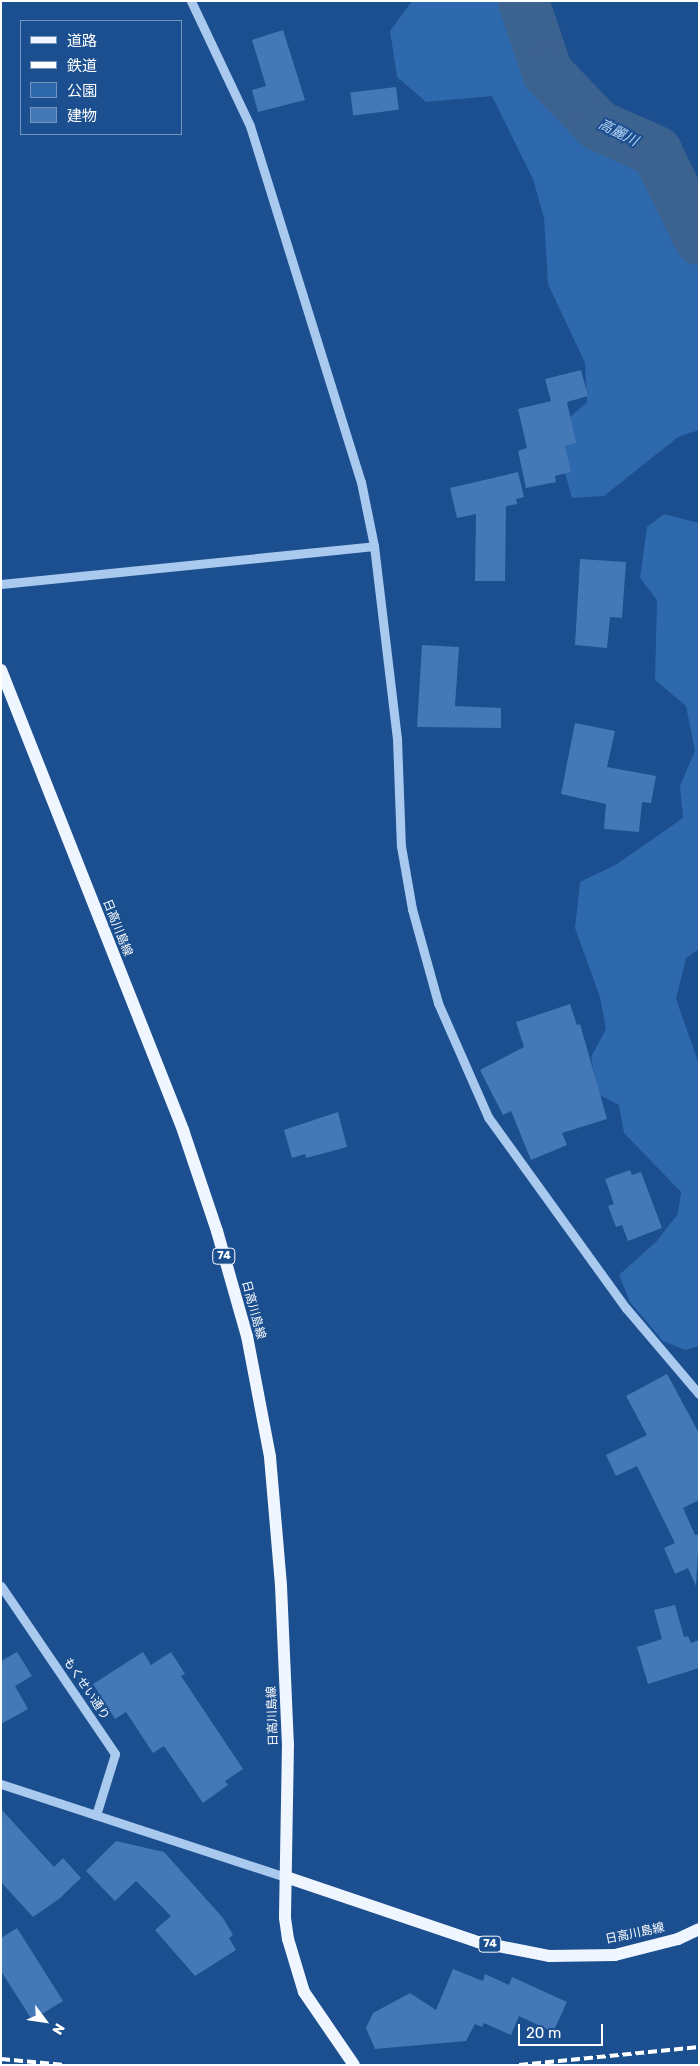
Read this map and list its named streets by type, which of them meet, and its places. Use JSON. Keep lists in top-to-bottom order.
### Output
{
  "streets": {
    "main road": ["日高川島線", "74"],
    "street": ["もくせい通り"]
  },
  "water": ["高麗川"],
  "legend": [
    "道路",
    "鉄道",
    "公園",
    "建物"
  ],
  "scale_bar": "20 m",
  "north": "bottom right"
}
